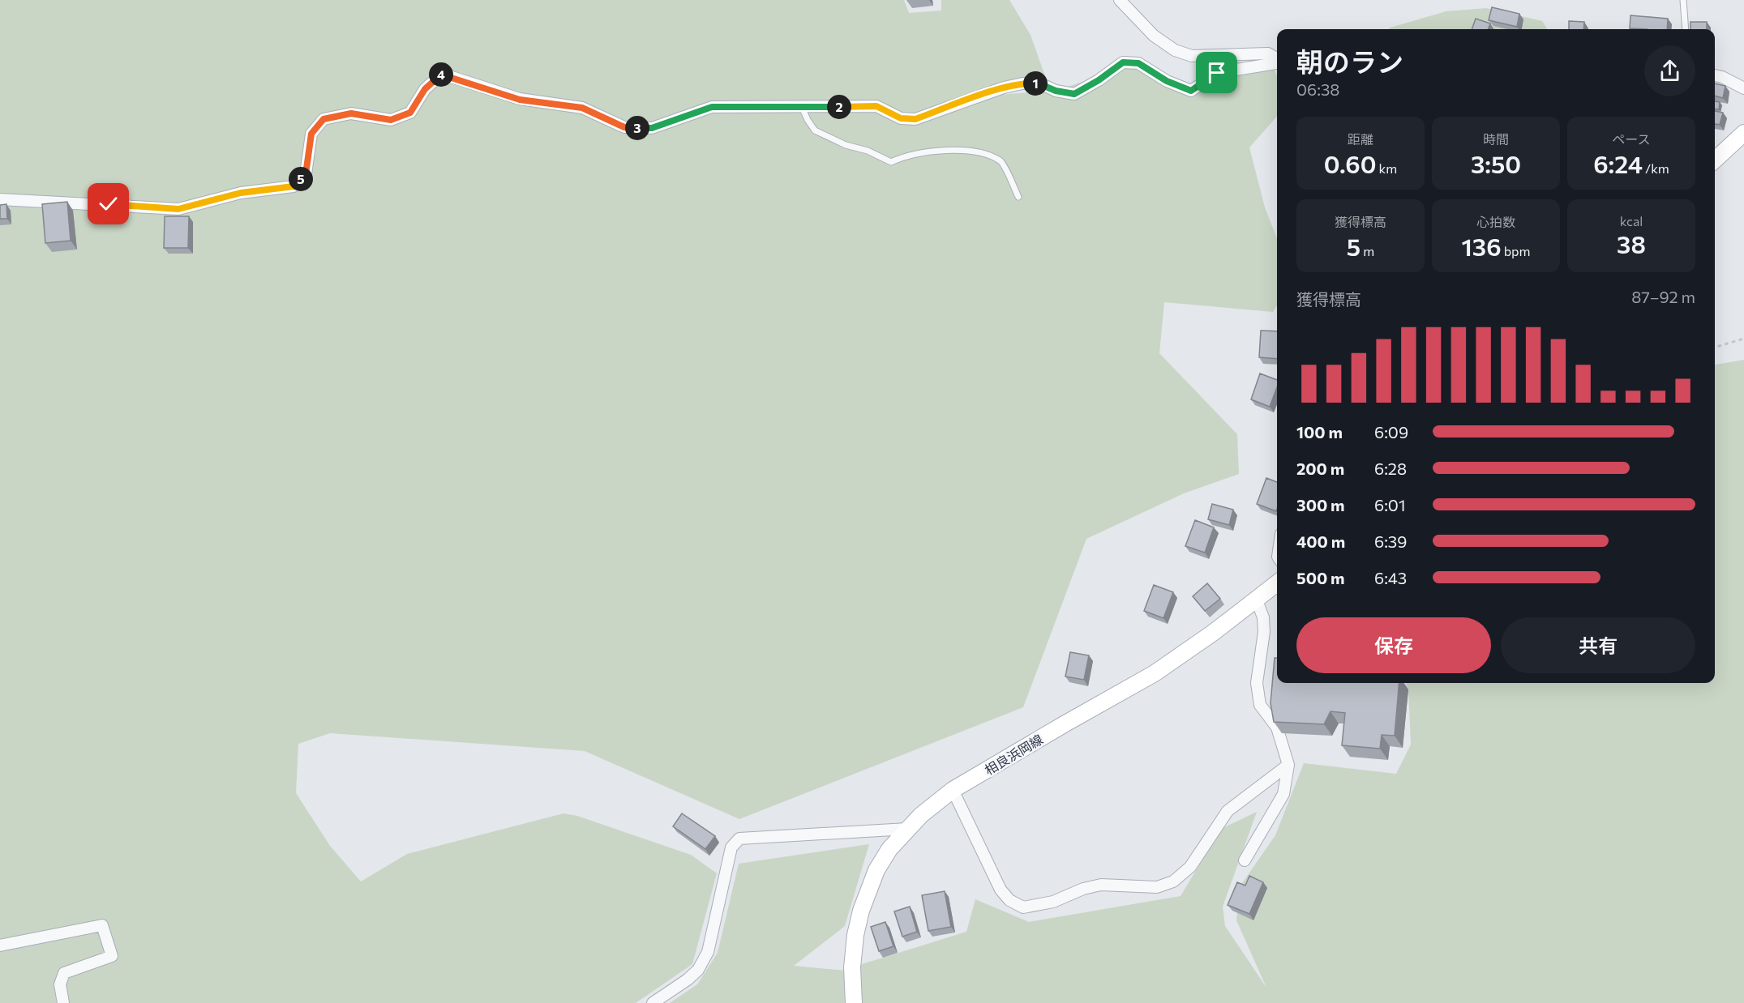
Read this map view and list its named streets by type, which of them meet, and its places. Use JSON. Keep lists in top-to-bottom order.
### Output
{
  "streets": {
    "main road": ["相良浜岡線"]
  },
  "page": {
    "heading": ["朝のラン", "06:38"],
    "pins": [
      "4",
      "1",
      "2",
      "3",
      "5"
    ],
    "stats": [
      ["距離", "0.60 km"],
      ["時間", "3:50"],
      ["ペース", "6:24 /km"],
      ["獲得標高", "5 m"],
      ["心拍数", "136 bpm"],
      ["kcal", "38"]
    ],
    "chart": ["獲得標高", "87–92 m"],
    "list": [
      {
        "name": "100 m",
        "note": "6:09"
      },
      {
        "name": "200 m",
        "note": "6:28"
      },
      {
        "name": "300 m",
        "note": "6:01"
      },
      {
        "name": "400 m",
        "note": "6:39"
      },
      {
        "name": "500 m",
        "note": "6:43"
      }
    ],
    "buttons": ["保存", "共有"]
  }
}
